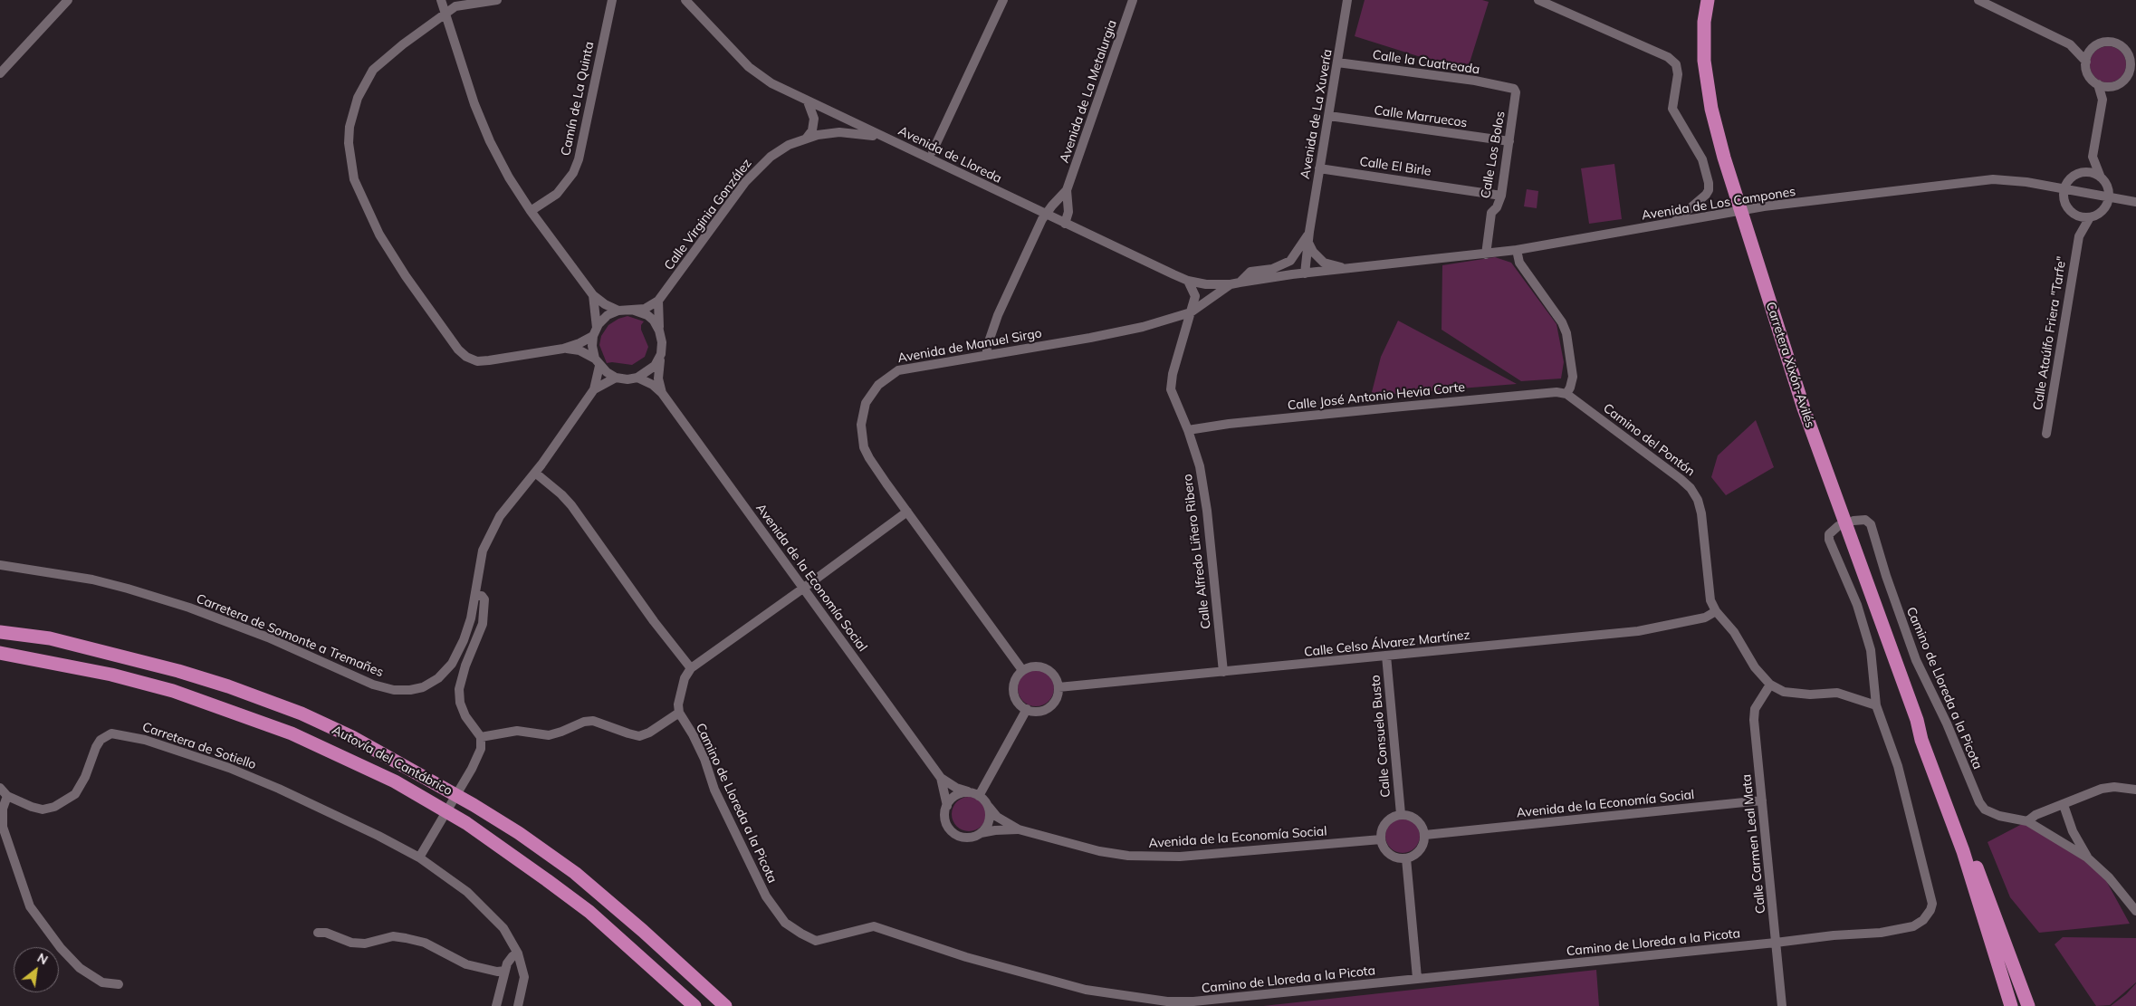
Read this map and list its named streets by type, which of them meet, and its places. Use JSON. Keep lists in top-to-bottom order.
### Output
{
  "streets": {
    "highway": ["Carretera Xixón-Avilés", "Autovía del Cantábrico"],
    "street": [
      "Calle la Cuatreada",
      "Avenida de La Metalurgia",
      "Camín de La Quinta",
      "Avenida de La Xuvería",
      "Calle Marruecos",
      "Avenida de Lloreda",
      "Calle Los Bolos",
      "Calle El Birle",
      "Avenida de Los Campones",
      "Calle Virginia González",
      "Calle Ataúlfo Friera \"Tarfe\"",
      "Avenida de Manuel Sirgo",
      "Calle José Antonio Hevia Corte",
      "Camino del Pontón",
      "Calle Alfredo Liñero Ribero",
      "Avenida de la Economía Social",
      "Carretera de Somonte a Tremañes",
      "Calle Celso Álvarez Martínez",
      "Camino de Lloreda a la Picota",
      "Calle Consuelo Busto",
      "Carretera de Sotiello",
      "Calle Carmen Leal Mata"
    ]
  },
  "crossings": [
    ["Calle la Cuatreada", "Avenida de La Xuvería"],
    ["Calle la Cuatreada", "Calle Los Bolos"],
    ["Avenida de La Xuvería", "Calle Marruecos"],
    ["Avenida de La Xuvería", "Avenida de Lloreda"],
    ["Avenida de La Xuvería", "Calle El Birle"],
    ["Avenida de La Xuvería", "Avenida de Los Campones"],
    ["Avenida de La Xuvería", "Avenida de Manuel Sirgo"],
    ["Calle Marruecos", "Calle Los Bolos"],
    ["Avenida de Lloreda", "Calle Virginia González"],
    ["Avenida de Lloreda", "Avenida de Manuel Sirgo"],
    ["Calle Los Bolos", "Calle El Birle"],
    ["Calle Los Bolos", "Avenida de Los Campones"],
    ["Avenida de Los Campones", "Calle Ataúlfo Friera \"Tarfe\""],
    ["Avenida de Los Campones", "Avenida de Manuel Sirgo"],
    ["Avenida de Manuel Sirgo", "Calle Alfredo Liñero Ribero"],
    ["Avenida de Manuel Sirgo", "Calle Celso Álvarez Martínez"],
    ["Calle José Antonio Hevia Corte", "Camino del Pontón"],
    ["Calle José Antonio Hevia Corte", "Calle Alfredo Liñero Ribero"],
    ["Camino del Pontón", "Calle Celso Álvarez Martínez"],
    ["Camino del Pontón", "Calle Carmen Leal Mata"],
    ["Calle Alfredo Liñero Ribero", "Calle Celso Álvarez Martínez"],
    ["Avenida de la Economía Social", "Calle Consuelo Busto"],
    ["Avenida de la Economía Social", "Calle Carmen Leal Mata"],
    ["Calle Celso Álvarez Martínez", "Calle Consuelo Busto"],
    ["Camino de Lloreda a la Picota", "Calle Carmen Leal Mata"]
  ],
  "north": "top right"
}
